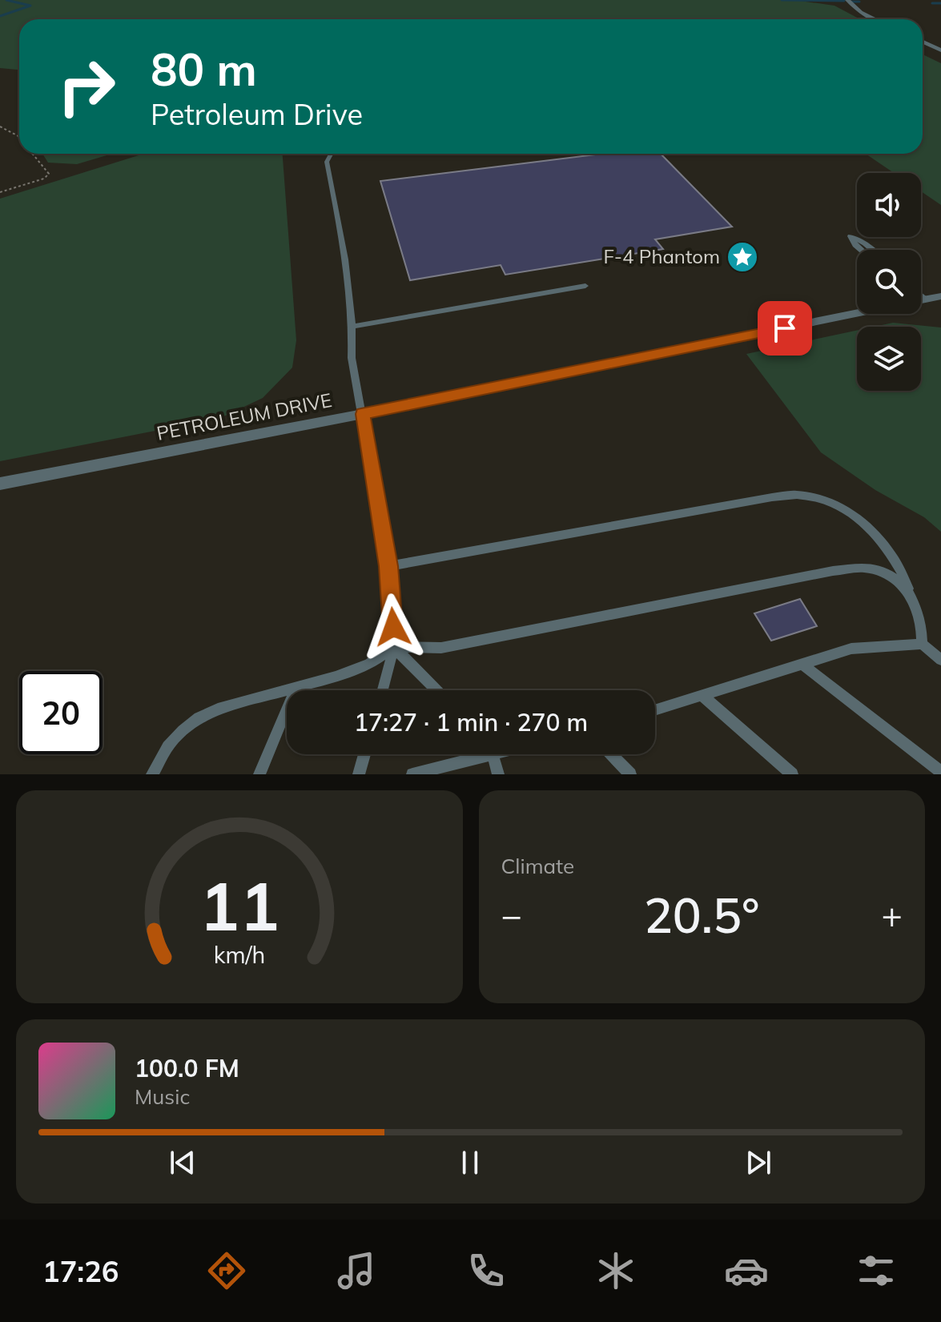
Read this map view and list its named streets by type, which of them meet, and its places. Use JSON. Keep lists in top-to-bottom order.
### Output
{
  "streets": {
    "street": ["PETROLEUM DRIVE"]
  },
  "places": {
    "place": ["F-4 Phantom"]
  },
  "page": {
    "turn": ["80 m", "Petroleum Drive"],
    "limit": "20",
    "trip": "17:27 · 1 min · 270 m",
    "tile": "Climate",
    "heat": ["−", "20.5°", "+"],
    "song": ["100.0 FM", "Music"],
    "tabs": "17:26",
    "gauge": ["11", "km/h"]
  }
}
